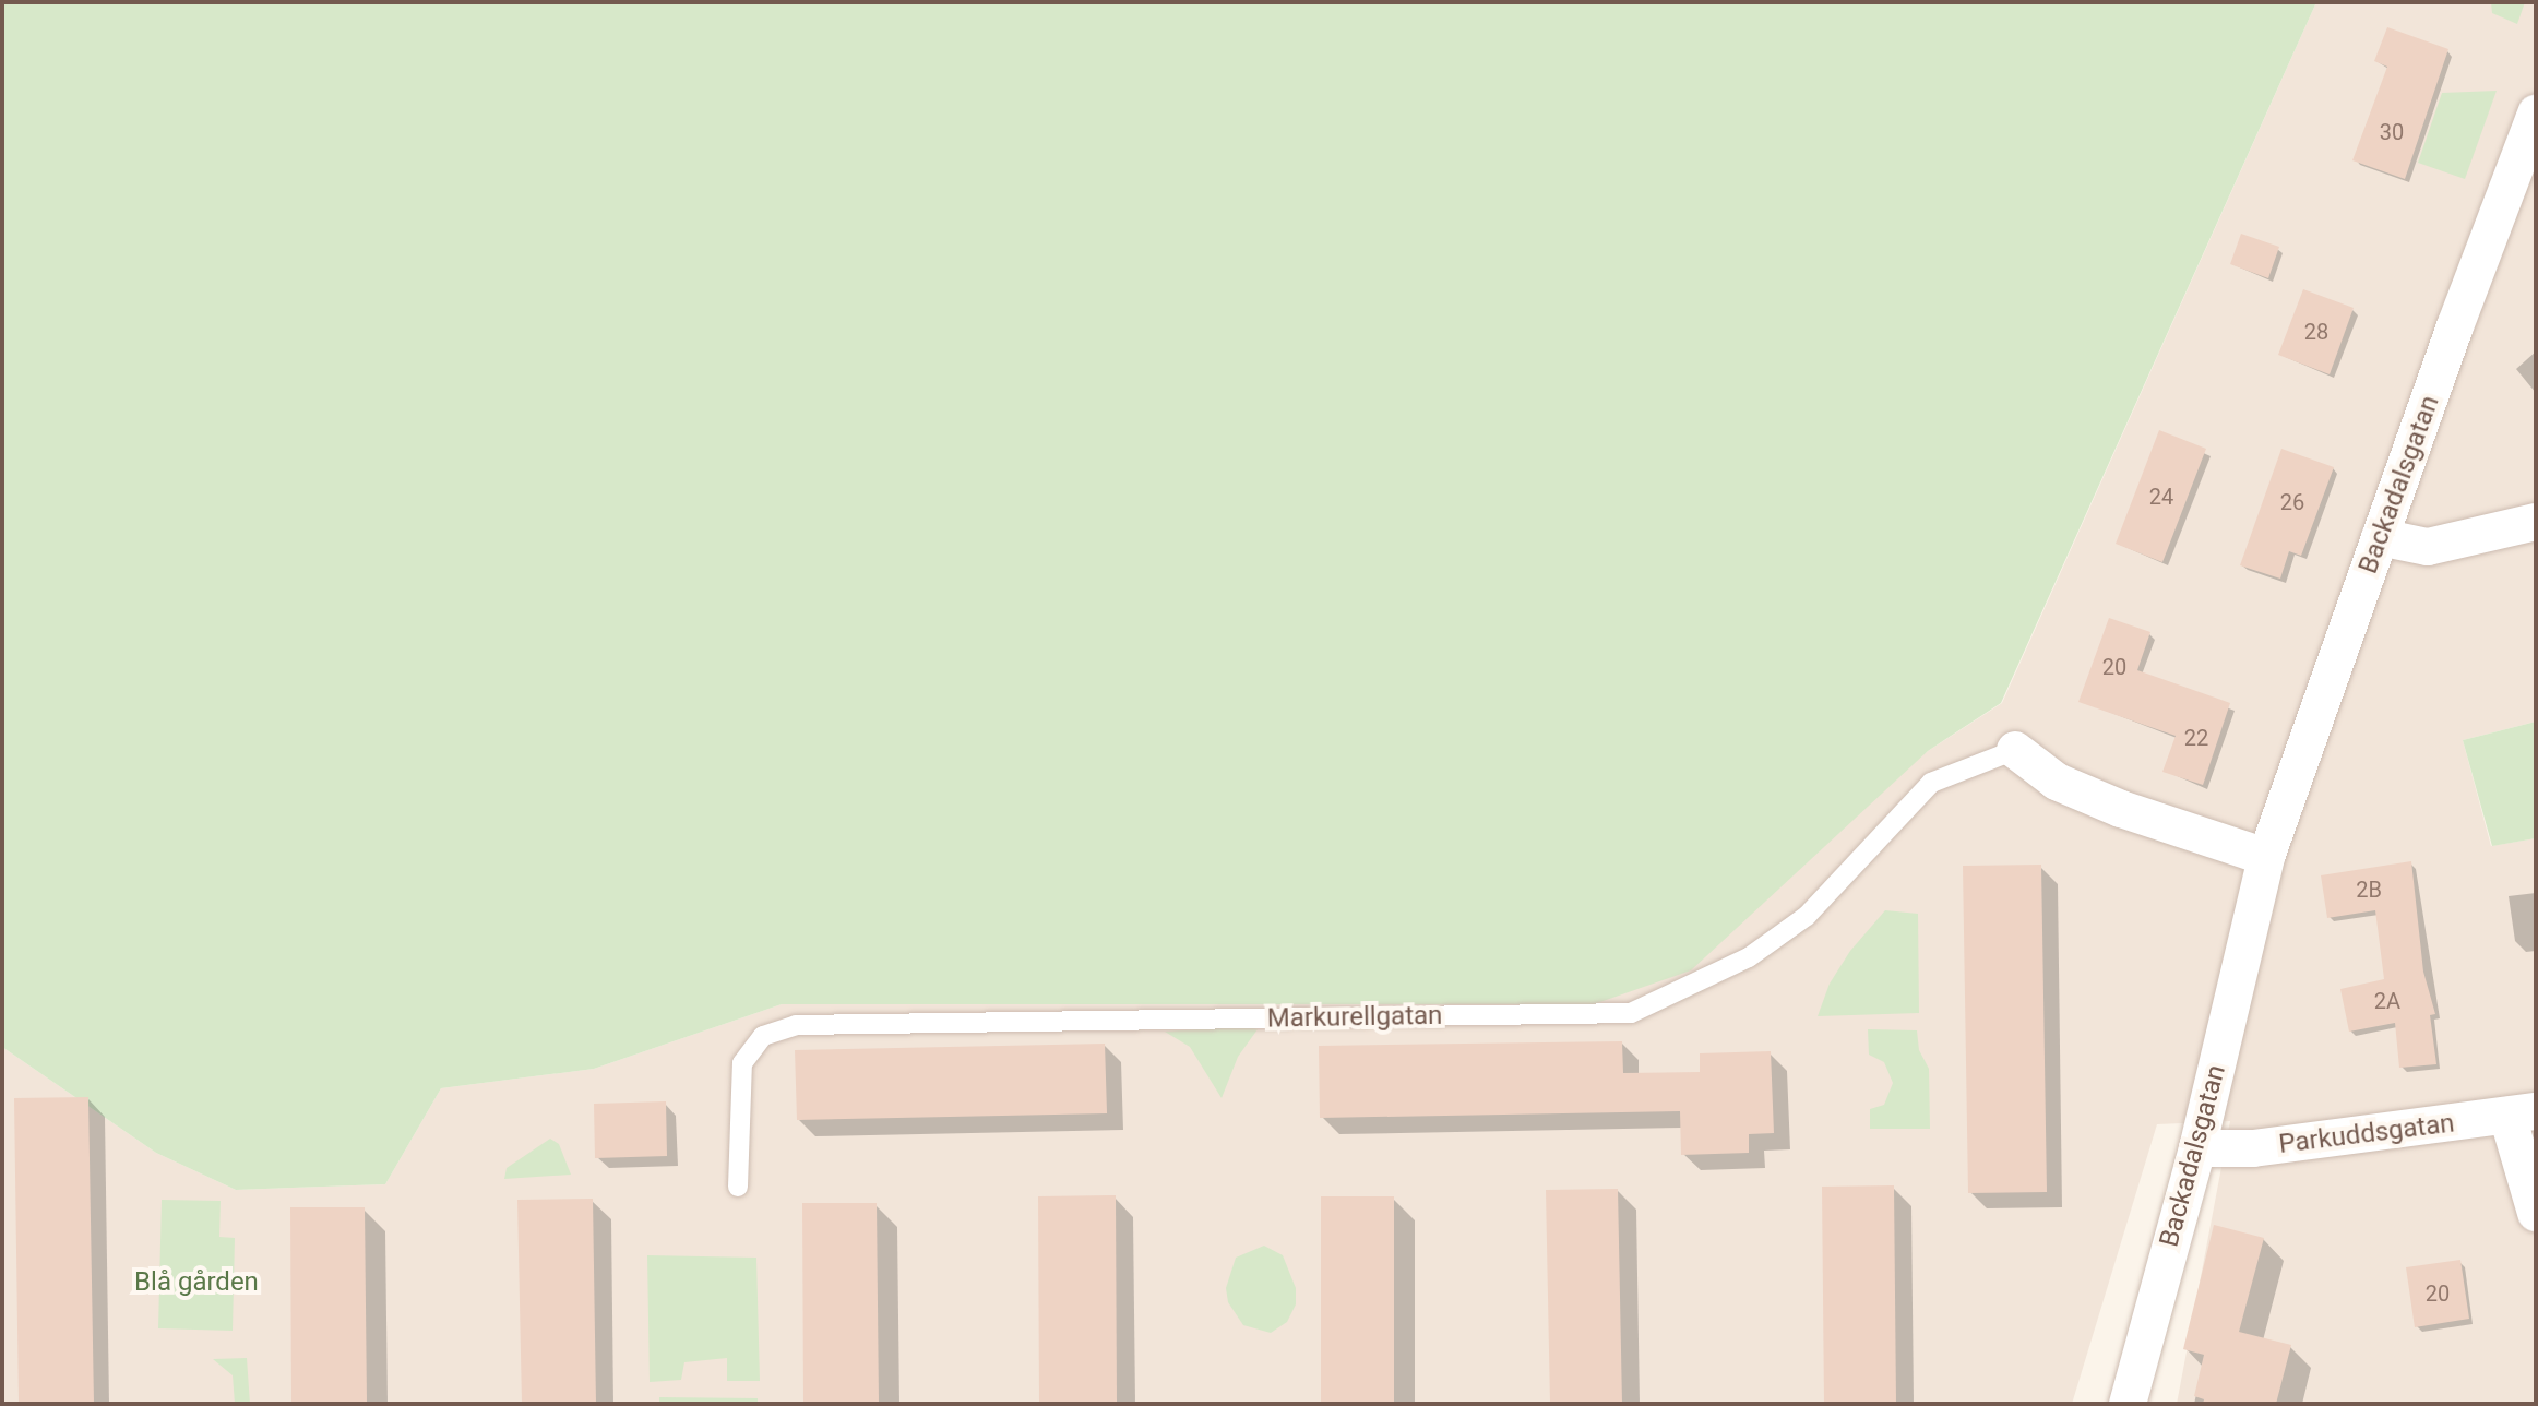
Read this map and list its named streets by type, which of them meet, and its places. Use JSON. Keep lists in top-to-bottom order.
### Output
{
  "streets": {
    "street": ["Backadalsgatan", "Parkuddsgatan"],
    "lane": ["Markurellgatan"]
  },
  "crossings": [
    ["Backadalsgatan", "Parkuddsgatan"]
  ],
  "parks": ["Blå gården"],
  "house_numbers": [
    "30",
    "28",
    "24",
    "26",
    "20",
    "22",
    "2B",
    "2A",
    "20"
  ]
}
